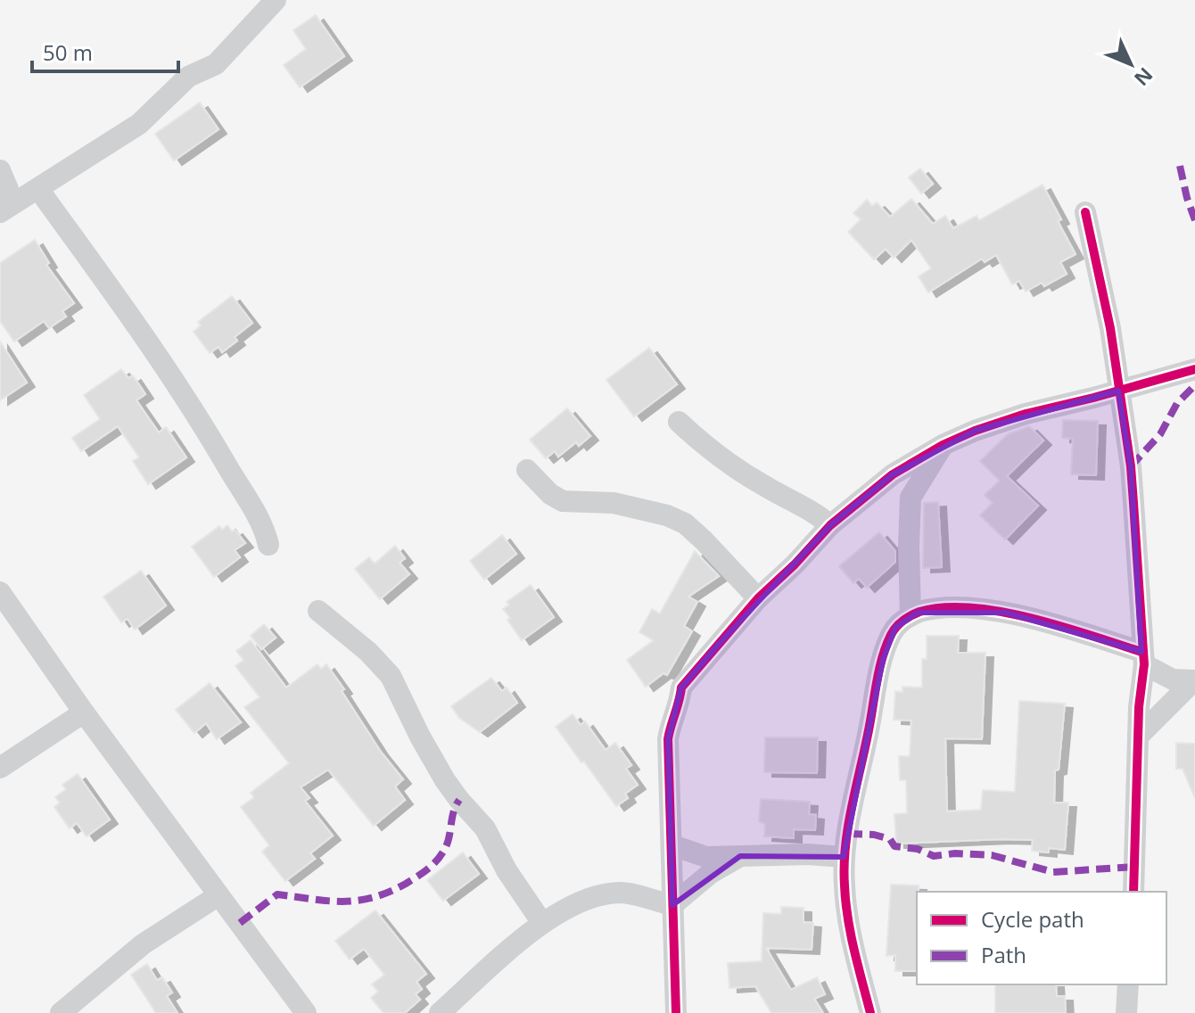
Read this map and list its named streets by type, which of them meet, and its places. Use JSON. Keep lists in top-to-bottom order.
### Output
{
  "legend": ["Cycle path", "Path"],
  "scale_bar": "50 m",
  "north": "bottom right"
}
